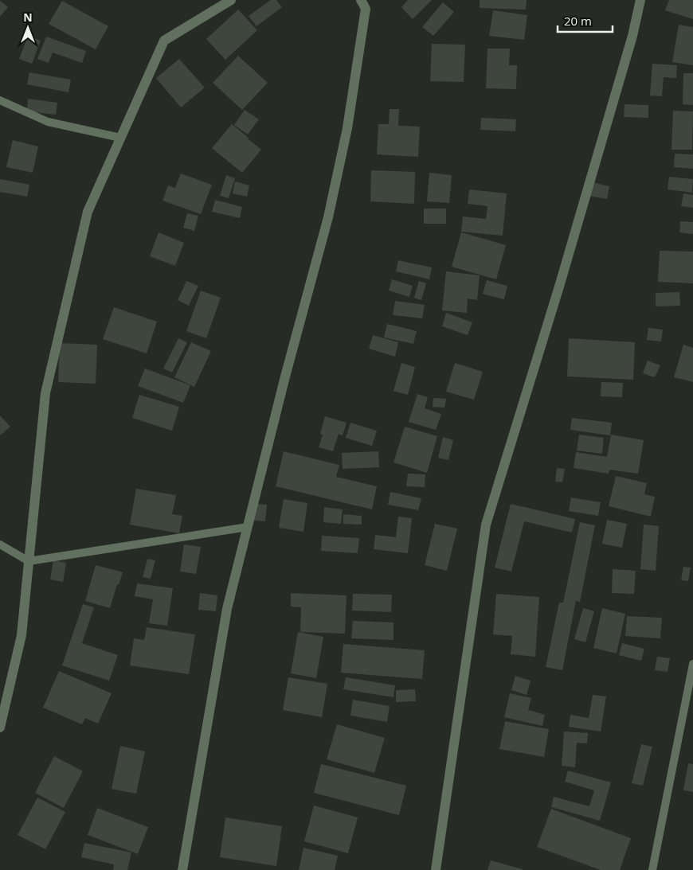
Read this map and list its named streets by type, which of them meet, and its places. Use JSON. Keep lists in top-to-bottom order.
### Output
{
  "scale_bar": "20 m",
  "north": "top"
}
